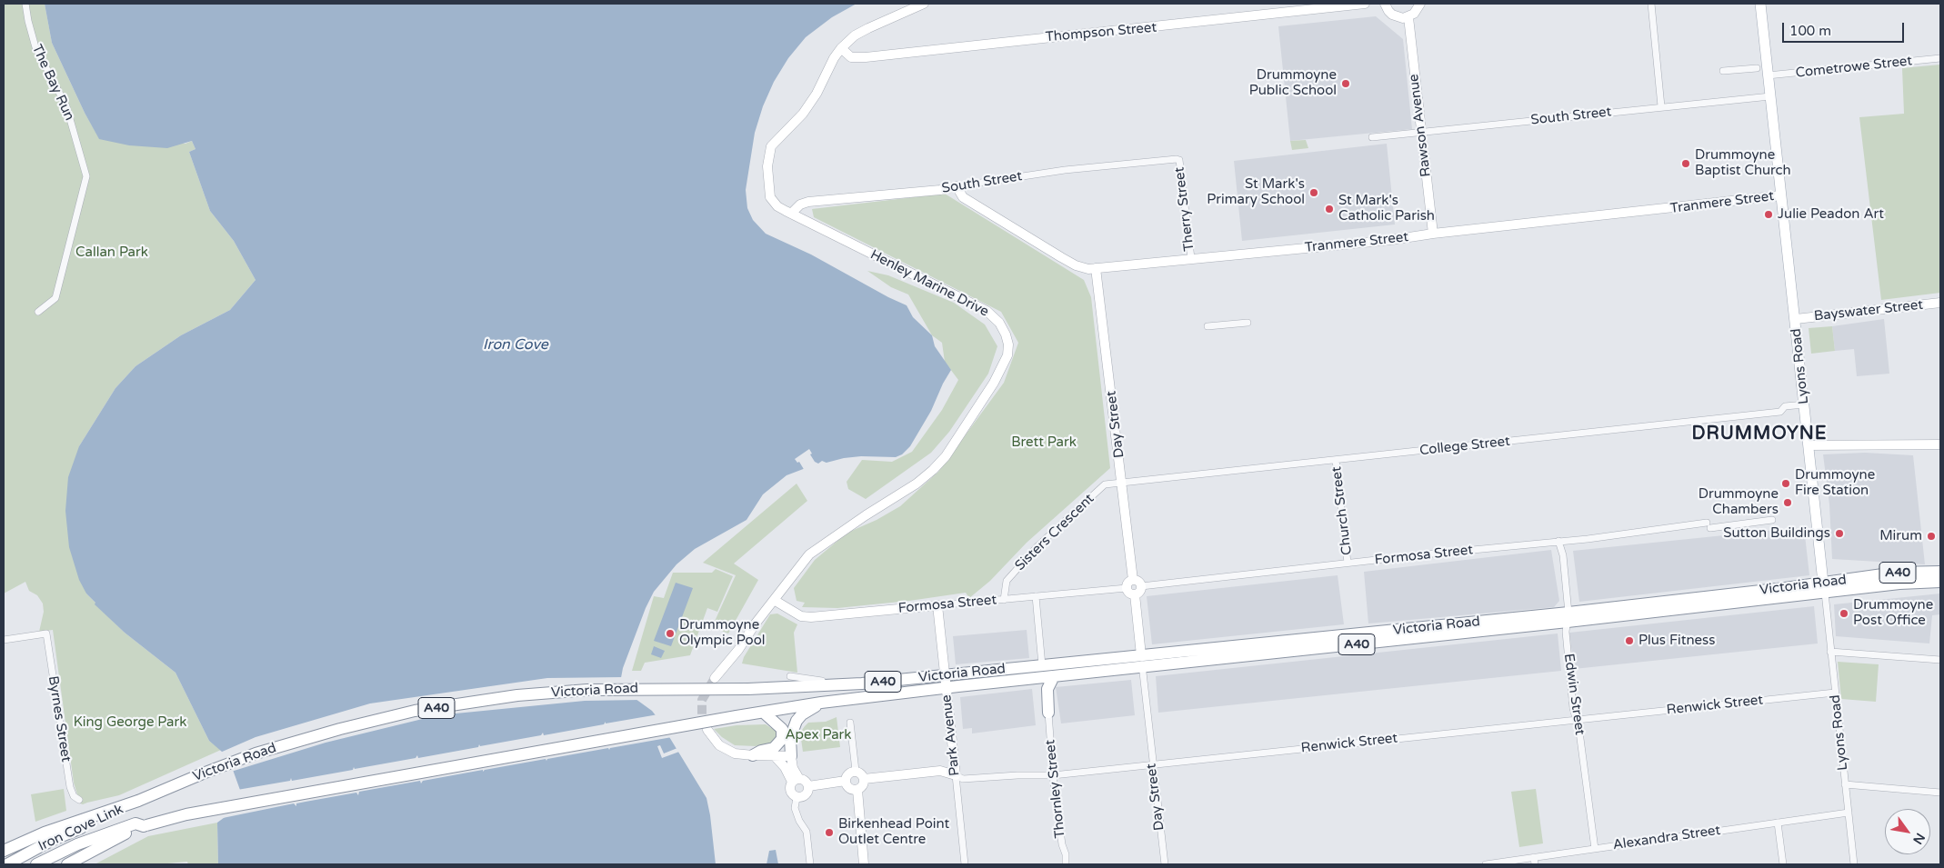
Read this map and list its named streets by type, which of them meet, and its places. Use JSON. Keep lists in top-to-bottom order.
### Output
{
  "streets": {
    "highway": ["A40", "Victoria Road", "Iron Cove Link"],
    "main road": ["Lyons Road"],
    "street": [
      "Thompson Street",
      "Cometrowe Street",
      "The Bay Run",
      "South Street",
      "Rawson Avenue",
      "Tranmere Street",
      "Therry Street",
      "Henley Marine Drive",
      "Bayswater Street",
      "Day Street",
      "College Street",
      "Church Street",
      "Sisters Crescent",
      "Formosa Street",
      "Edwin Street",
      "Renwick Street",
      "Byrnes Street",
      "Park Avenue",
      "Thornley Street",
      "Alexandra Street"
    ]
  },
  "crossings": [
    ["Thompson Street", "Henley Marine Drive"],
    ["Cometrowe Street", "Lyons Road"],
    ["South Street", "Rawson Avenue"],
    ["South Street", "Tranmere Street"],
    ["South Street", "Therry Street"],
    ["South Street", "Henley Marine Drive"],
    ["South Street", "Lyons Road"],
    ["Rawson Avenue", "Tranmere Street"],
    ["Tranmere Street", "Therry Street"],
    ["Tranmere Street", "Lyons Road"],
    ["Tranmere Street", "Day Street"],
    ["Henley Marine Drive", "Formosa Street"],
    ["Bayswater Street", "Lyons Road"],
    ["Lyons Road", "College Street"],
    ["Lyons Road", "Victoria Road"],
    ["Lyons Road", "Renwick Street"],
    ["Lyons Road", "Alexandra Street"],
    ["Day Street", "College Street"],
    ["Day Street", "Sisters Crescent"],
    ["Day Street", "Formosa Street"],
    ["Day Street", "Victoria Road"],
    ["Day Street", "Renwick Street"],
    ["College Street", "Church Street"],
    ["College Street", "Sisters Crescent"],
    ["Church Street", "Formosa Street"],
    ["Sisters Crescent", "Formosa Street"],
    ["Formosa Street", "Edwin Street"],
    ["Formosa Street", "Park Avenue"],
    ["Victoria Road", "Edwin Street"],
    ["Victoria Road", "Park Avenue"],
    ["Victoria Road", "Iron Cove Link"],
    ["Edwin Street", "Renwick Street"],
    ["Edwin Street", "Alexandra Street"],
    ["Renwick Street", "Park Avenue"],
    ["Renwick Street", "Thornley Street"]
  ],
  "districts": ["DRUMMOYNE"],
  "water": ["Iron Cove"],
  "parks": [
    "Callan Park",
    "Brett Park",
    "King George Park",
    "Apex Park"
  ],
  "places": [
    "Drummoyne Public School",
    "Drummoyne Baptist Church",
    "St Mark's Primary School",
    "St Mark's Catholic Parish",
    "Julie Peadon Art",
    "Drummoyne Fire Station",
    "Drummoyne Chambers",
    "Sutton Buildings",
    "Mirum",
    "Drummoyne Post Office",
    "Drummoyne Olympic Pool",
    "Plus Fitness",
    "Birkenhead Point Outlet Centre"
  ],
  "scale_bar": "100 m",
  "north": "bottom right"
}
